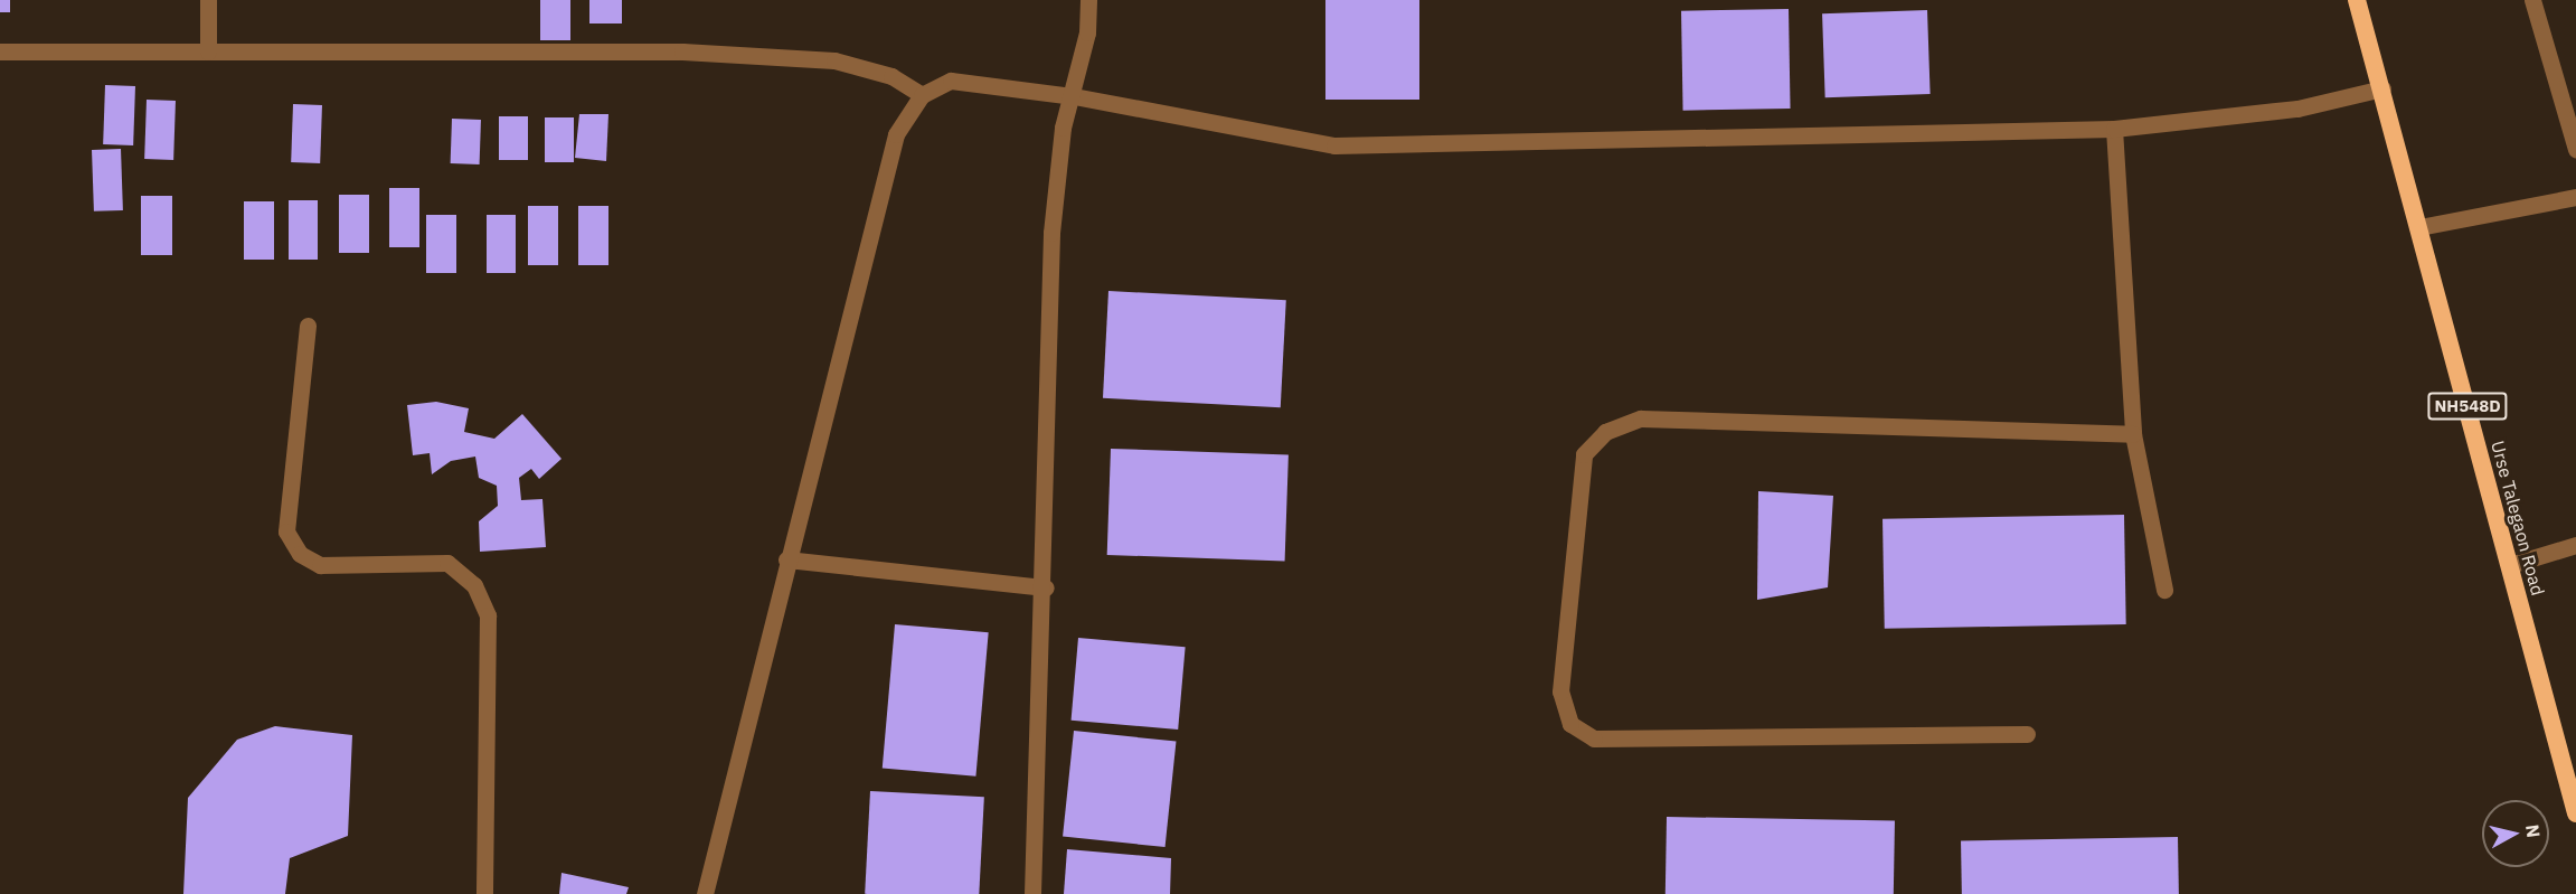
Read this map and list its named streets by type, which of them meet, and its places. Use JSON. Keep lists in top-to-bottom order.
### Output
{
  "streets": {
    "highway": ["NH548D", "Urse Talegaon Road"]
  },
  "north": "right"
}
